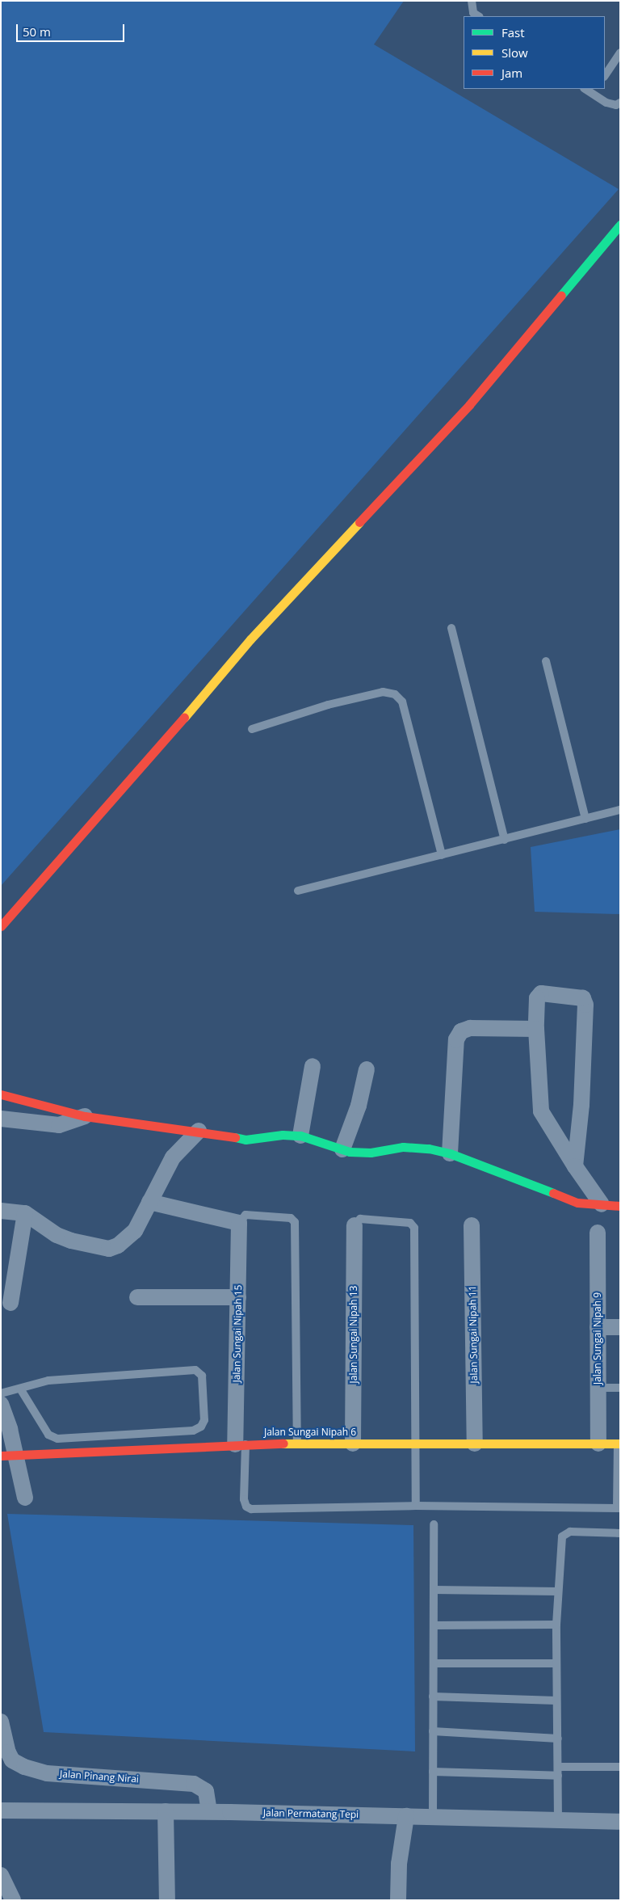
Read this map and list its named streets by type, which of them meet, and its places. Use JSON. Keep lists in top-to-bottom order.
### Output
{
  "streets": {
    "street": [
      "Jalan Sungai Nipah 15",
      "Jalan Sungai Nipah 13",
      "Jalan Sungai Nipah 11",
      "Jalan Sungai Nipah 9",
      "Jalan Sungai Nipah 6",
      "Jalan Pinang Nirai",
      "Jalan Permatang Tepi"
    ]
  },
  "crossings": [
    ["Jalan Sungai Nipah 15", "Jalan Sungai Nipah 6"],
    ["Jalan Sungai Nipah 13", "Jalan Sungai Nipah 6"],
    ["Jalan Sungai Nipah 11", "Jalan Sungai Nipah 6"],
    ["Jalan Sungai Nipah 9", "Jalan Sungai Nipah 6"],
    ["Jalan Pinang Nirai", "Jalan Permatang Tepi"]
  ],
  "legend": ["Fast", "Slow", "Jam"],
  "scale_bar": "50 m"
}
